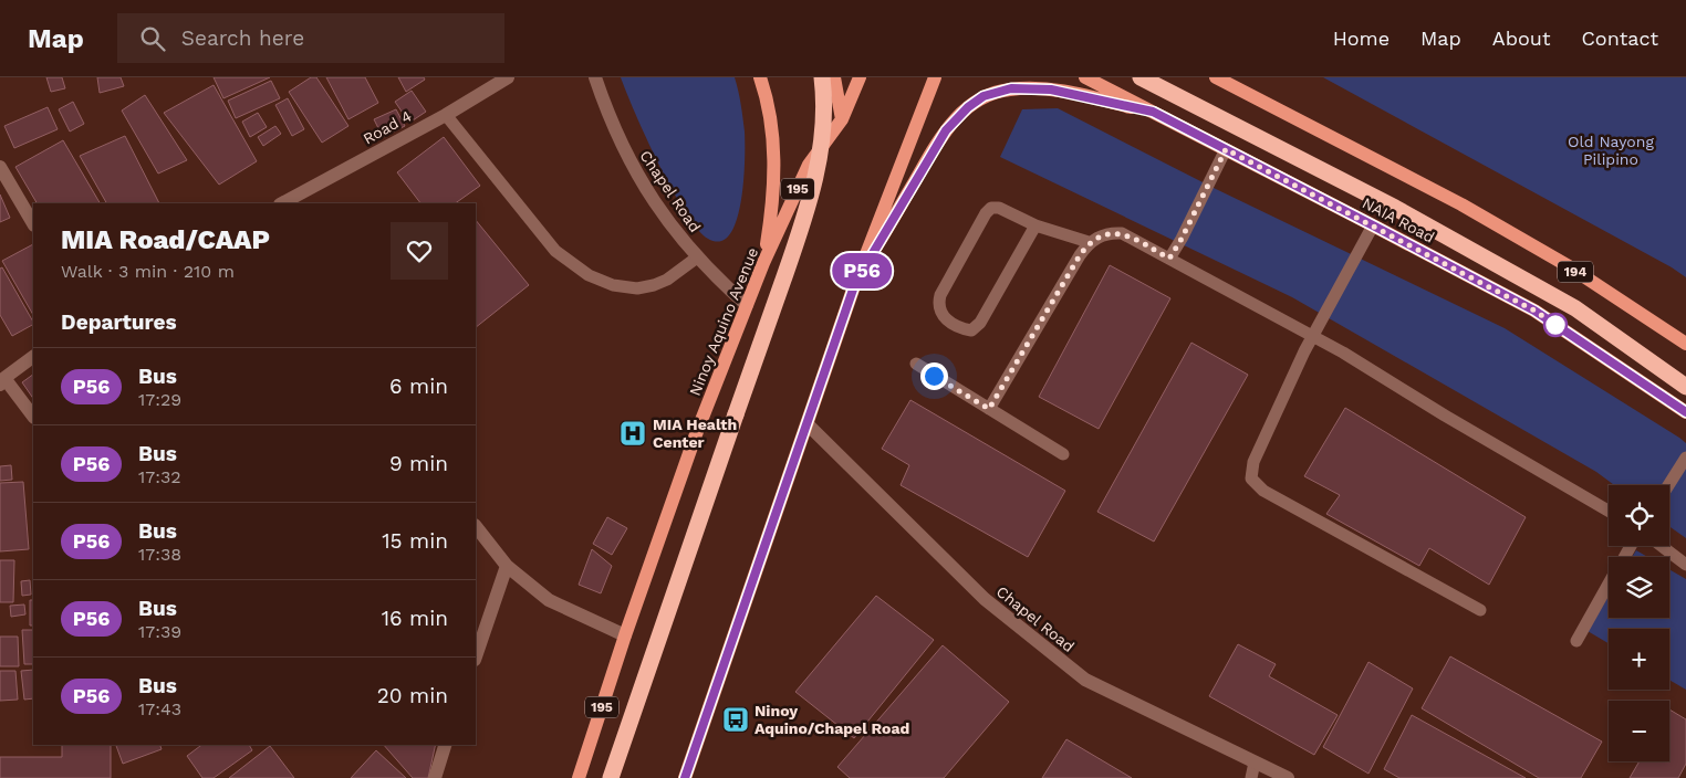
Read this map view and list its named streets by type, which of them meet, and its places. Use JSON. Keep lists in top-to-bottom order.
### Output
{
  "streets": {
    "main road": [
      "195",
      "NAIA Road",
      "194",
      "Ninoy Aquino Avenue"
    ],
    "street": ["Road 4", "Chapel Road"]
  },
  "crossings": [
    ["Chapel Road", "Ninoy Aquino Avenue"]
  ],
  "parks": ["Old Nayong Pilipino"],
  "places": {
    "hospital": ["MIA Health Center"],
    "bus stop": ["Ninoy Aquino/Chapel Road"]
  },
  "lines": ["bus line P56"],
  "page": {
    "header": "Map",
    "search": "Search here",
    "nav": [
      "Home",
      "Map",
      "About",
      "Contact"
    ],
    "on_map": "P56",
    "heading": [
      ["MIA Road/CAAP", "Walk · 3 min · 210 m"],
      "Departures"
    ],
    "list": [
      {
        "mark": "P56",
        "name": "Bus",
        "note": "17:29",
        "value": "6 min"
      },
      {
        "mark": "P56",
        "name": "Bus",
        "note": "17:32",
        "value": "9 min"
      },
      {
        "mark": "P56",
        "name": "Bus",
        "note": "17:38",
        "value": "15 min"
      },
      {
        "mark": "P56",
        "name": "Bus",
        "note": "17:39",
        "value": "16 min"
      },
      {
        "mark": "P56",
        "name": "Bus",
        "note": "17:43",
        "value": "20 min"
      }
    ],
    "map_buttons": ["+", "−"]
  }
}
